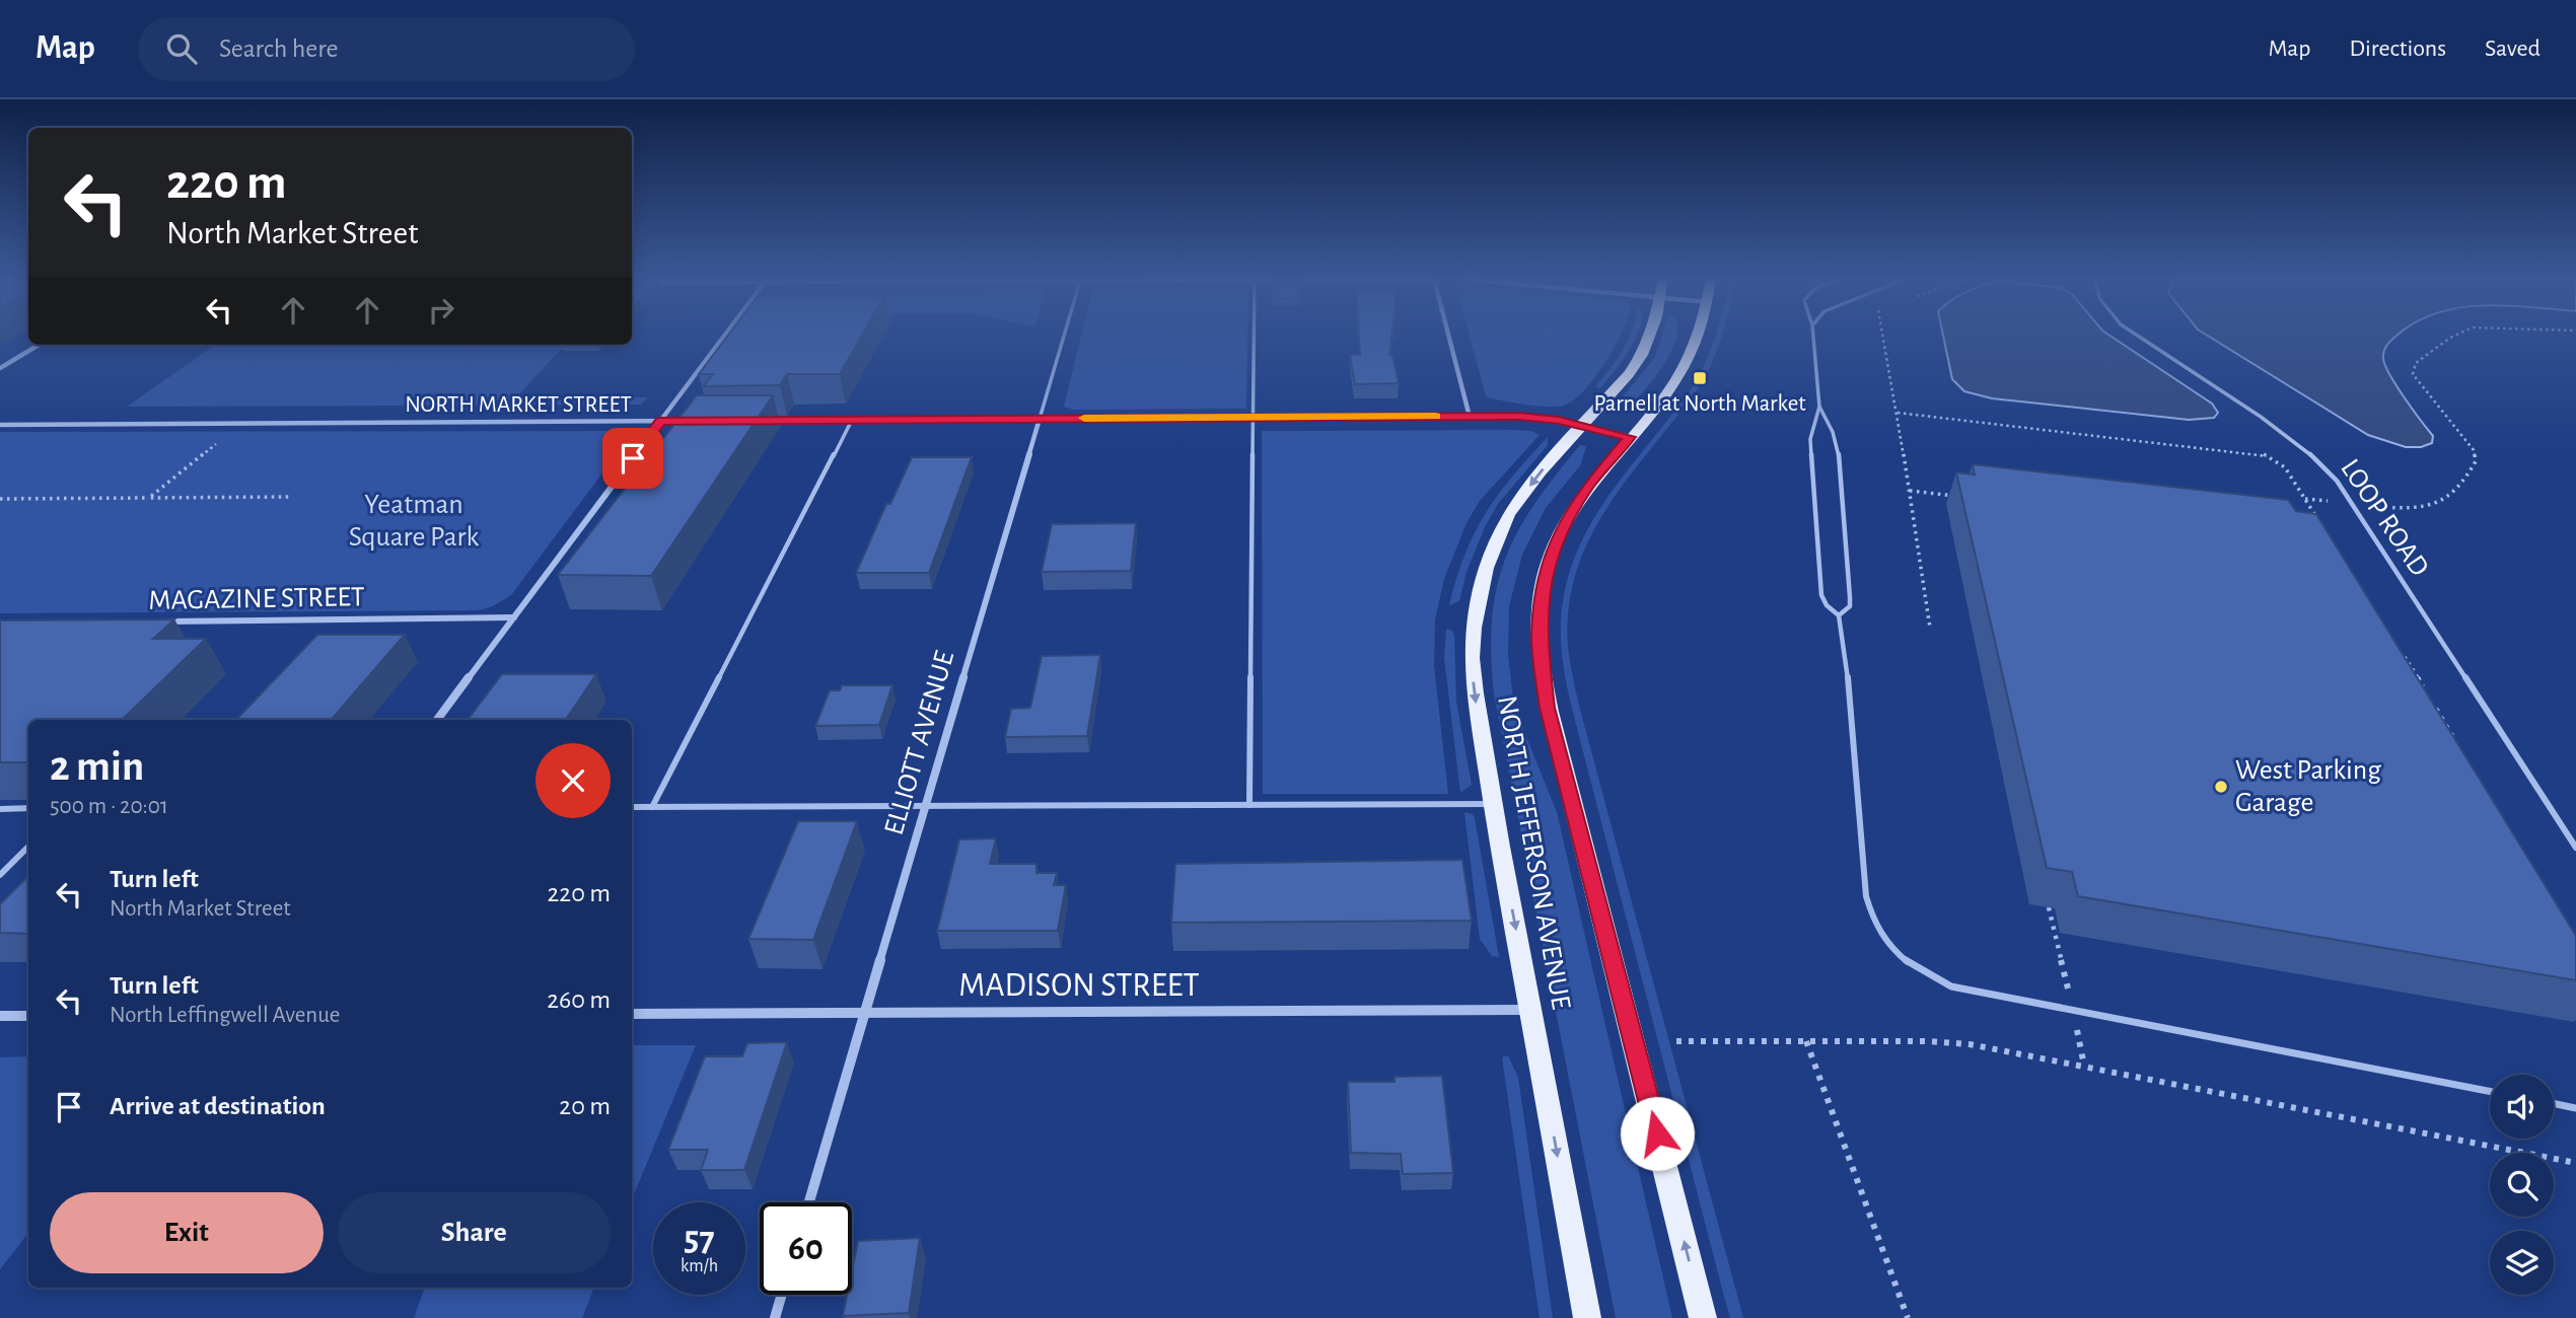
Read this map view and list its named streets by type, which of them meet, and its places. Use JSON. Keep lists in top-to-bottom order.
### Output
{
  "streets": {
    "main road": ["NORTH JEFFERSON AVENUE"],
    "street": [
      "NORTH MARKET STREET",
      "MAGAZINE STREET",
      "ELLIOTT AVENUE",
      "MADISON STREET"
    ],
    "lane": ["LOOP ROAD"]
  },
  "crossings": [
    ["ELLIOTT AVENUE", "MADISON STREET"],
    ["NORTH JEFFERSON AVENUE", "MADISON STREET"]
  ],
  "parks": ["Yeatman Square Park"],
  "places": {
    "transit": ["Parnell at North Market"],
    "other": ["West Parking Garage"]
  },
  "page": {
    "header": "Map",
    "search": "Search here",
    "nav": ["Map", "Directions", "Saved"],
    "turn": ["220 m", "North Market Street"],
    "heading": ["2 min", "500 m · 20:01"],
    "list": [
      {
        "name": "Turn left",
        "note": "North Market Street",
        "value": "220 m"
      },
      {
        "name": "Turn left",
        "note": "North Leffingwell Avenue",
        "value": "260 m"
      },
      {
        "name": "Arrive at destination",
        "value": "20 m"
      }
    ],
    "buttons": ["Exit", "Share"],
    "speed": "57 km/h",
    "limit": "60"
  }
}
